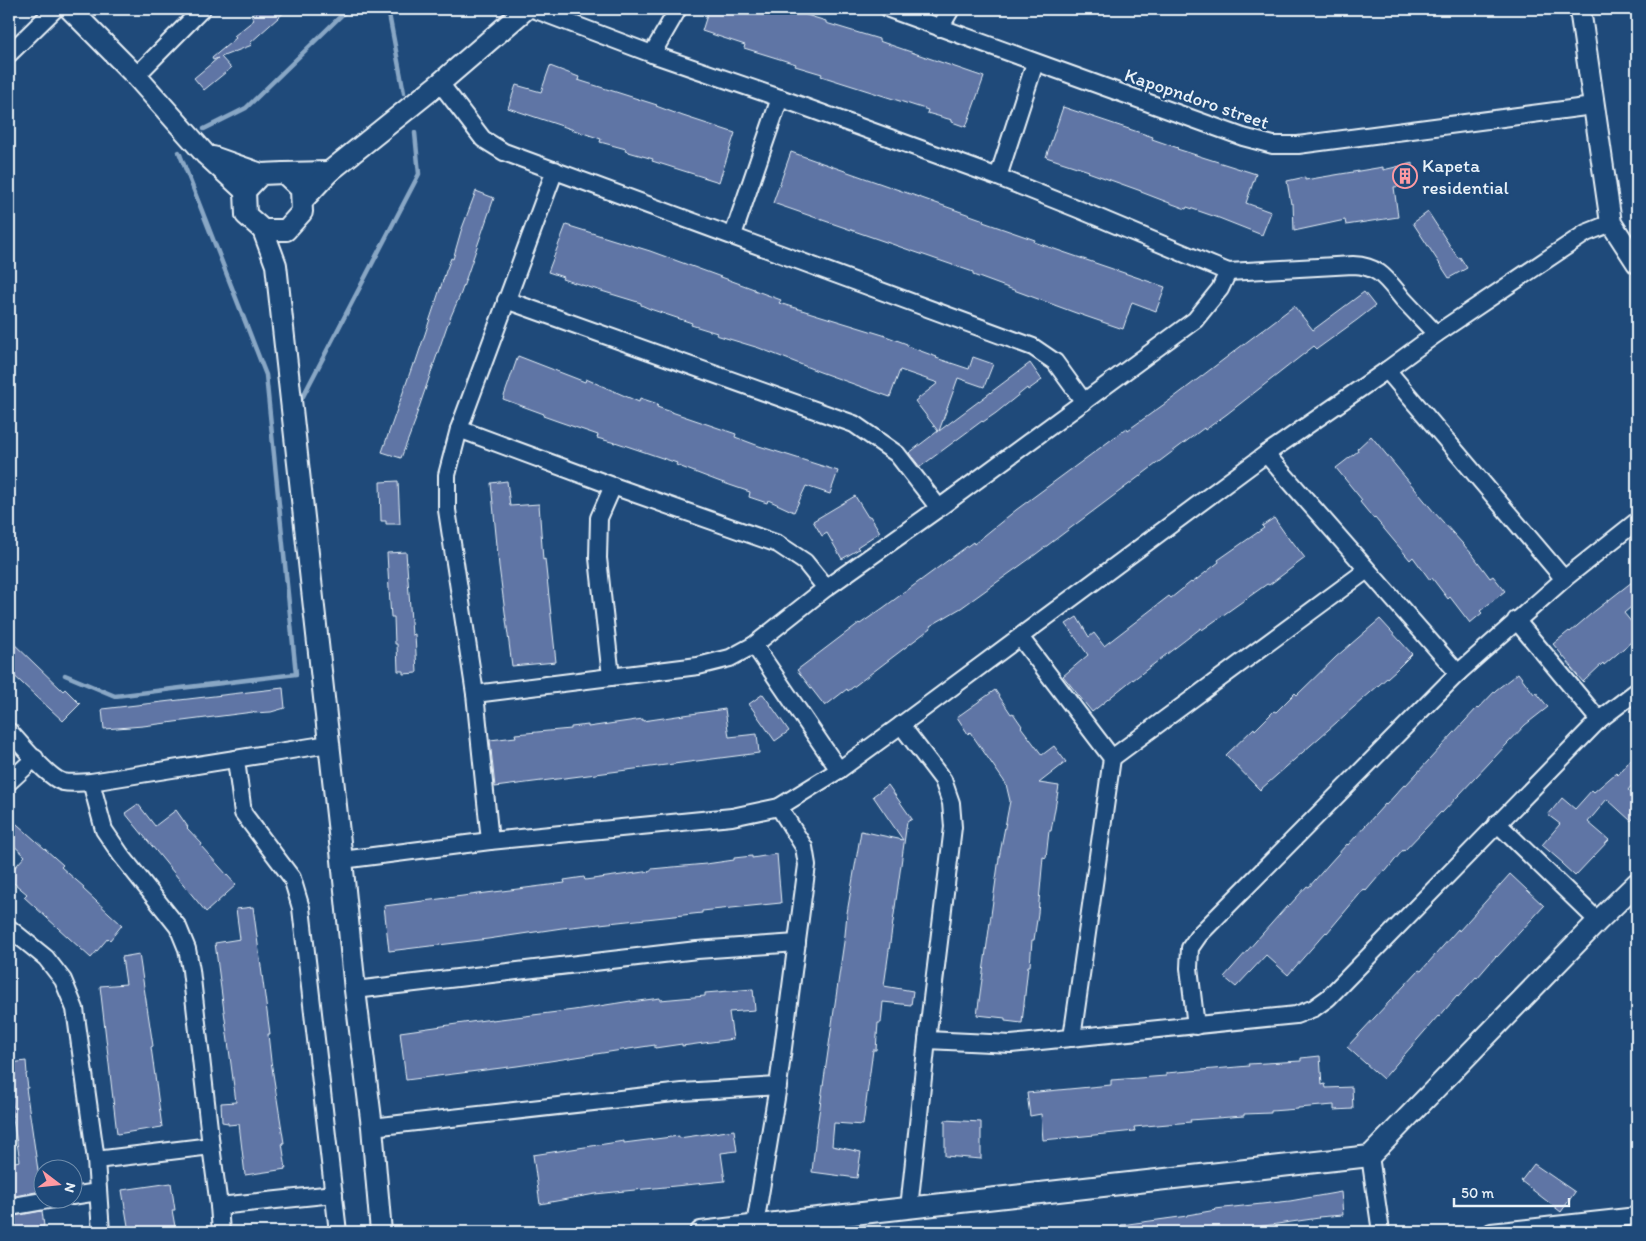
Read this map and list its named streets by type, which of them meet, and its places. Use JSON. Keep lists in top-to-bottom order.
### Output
{
  "streets": {
    "street": ["Kapopndoro street"]
  },
  "places": {
    "building": ["Kapeta residential"]
  },
  "scale_bar": "50 m",
  "north": "right"
}
